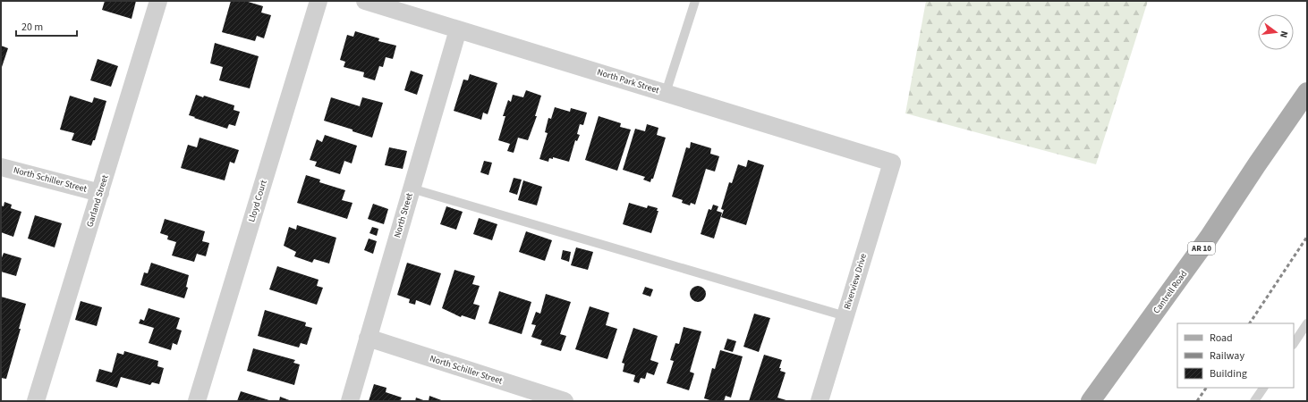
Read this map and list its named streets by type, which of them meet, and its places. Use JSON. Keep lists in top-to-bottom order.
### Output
{
  "streets": {
    "main road": ["AR 10", "Cantrell Road"],
    "street": [
      "North Park Street",
      "North Schiller Street",
      "Garland Street",
      "Lloyd Court",
      "North Street",
      "Riverview Drive"
    ]
  },
  "crossings": [
    ["North Park Street", "North Street"],
    ["North Park Street", "Riverview Drive"],
    ["North Schiller Street", "Garland Street"],
    ["North Schiller Street", "North Street"]
  ],
  "legend": ["Road", "Railway", "Building"],
  "scale_bar": "20 m",
  "north": "right"
}
